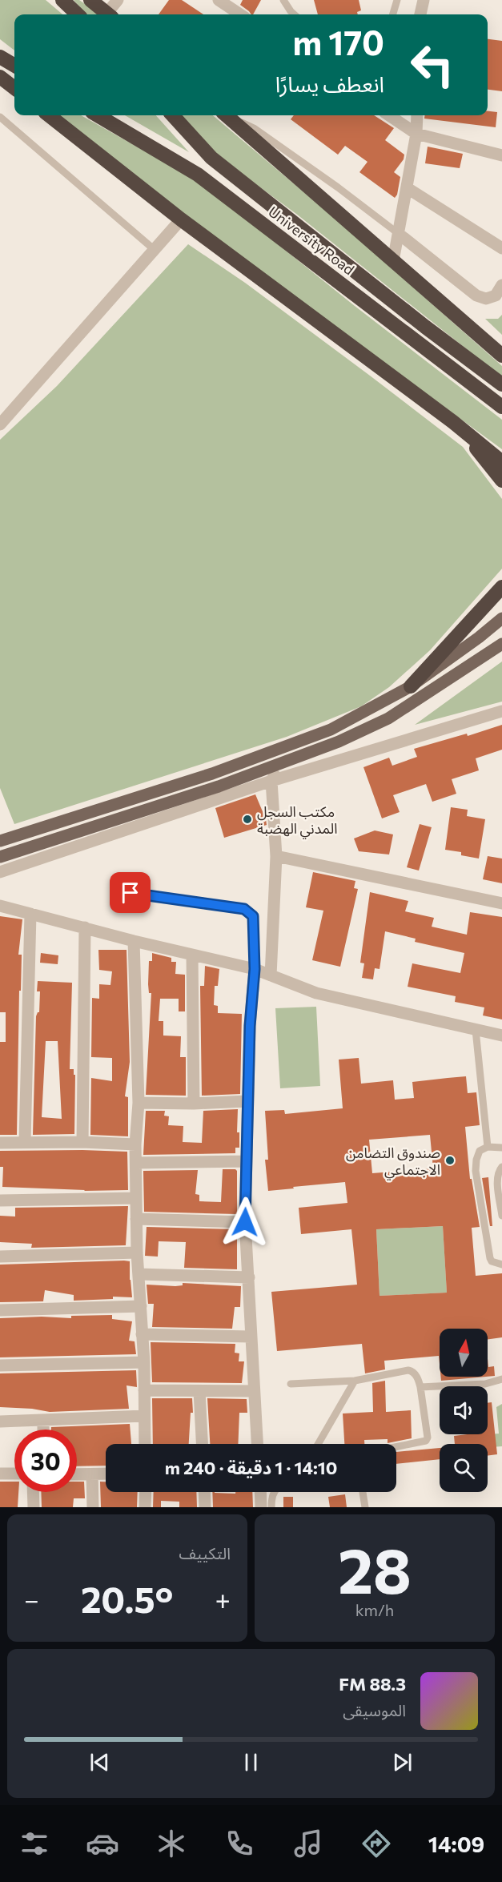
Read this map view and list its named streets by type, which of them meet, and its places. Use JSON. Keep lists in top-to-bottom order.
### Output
{
  "streets": {
    "highway": ["University Road"]
  },
  "places": ["مكتب السجل المدني الهضبة", "صندوق التضامن الاجتماعي"],
  "north": "top",
  "page": {
    "turn": ["170 m", "انعطف يسارًا"],
    "limit": "30",
    "trip": "14:10 · 1 دقيقة · 240 m",
    "tile": [
      ["28", "km/h"],
      "التكييف"
    ],
    "heat": ["−", "20.5°", "+"],
    "song": ["88.3 FM", "الموسيقى"],
    "tabs": "14:09"
  }
}
